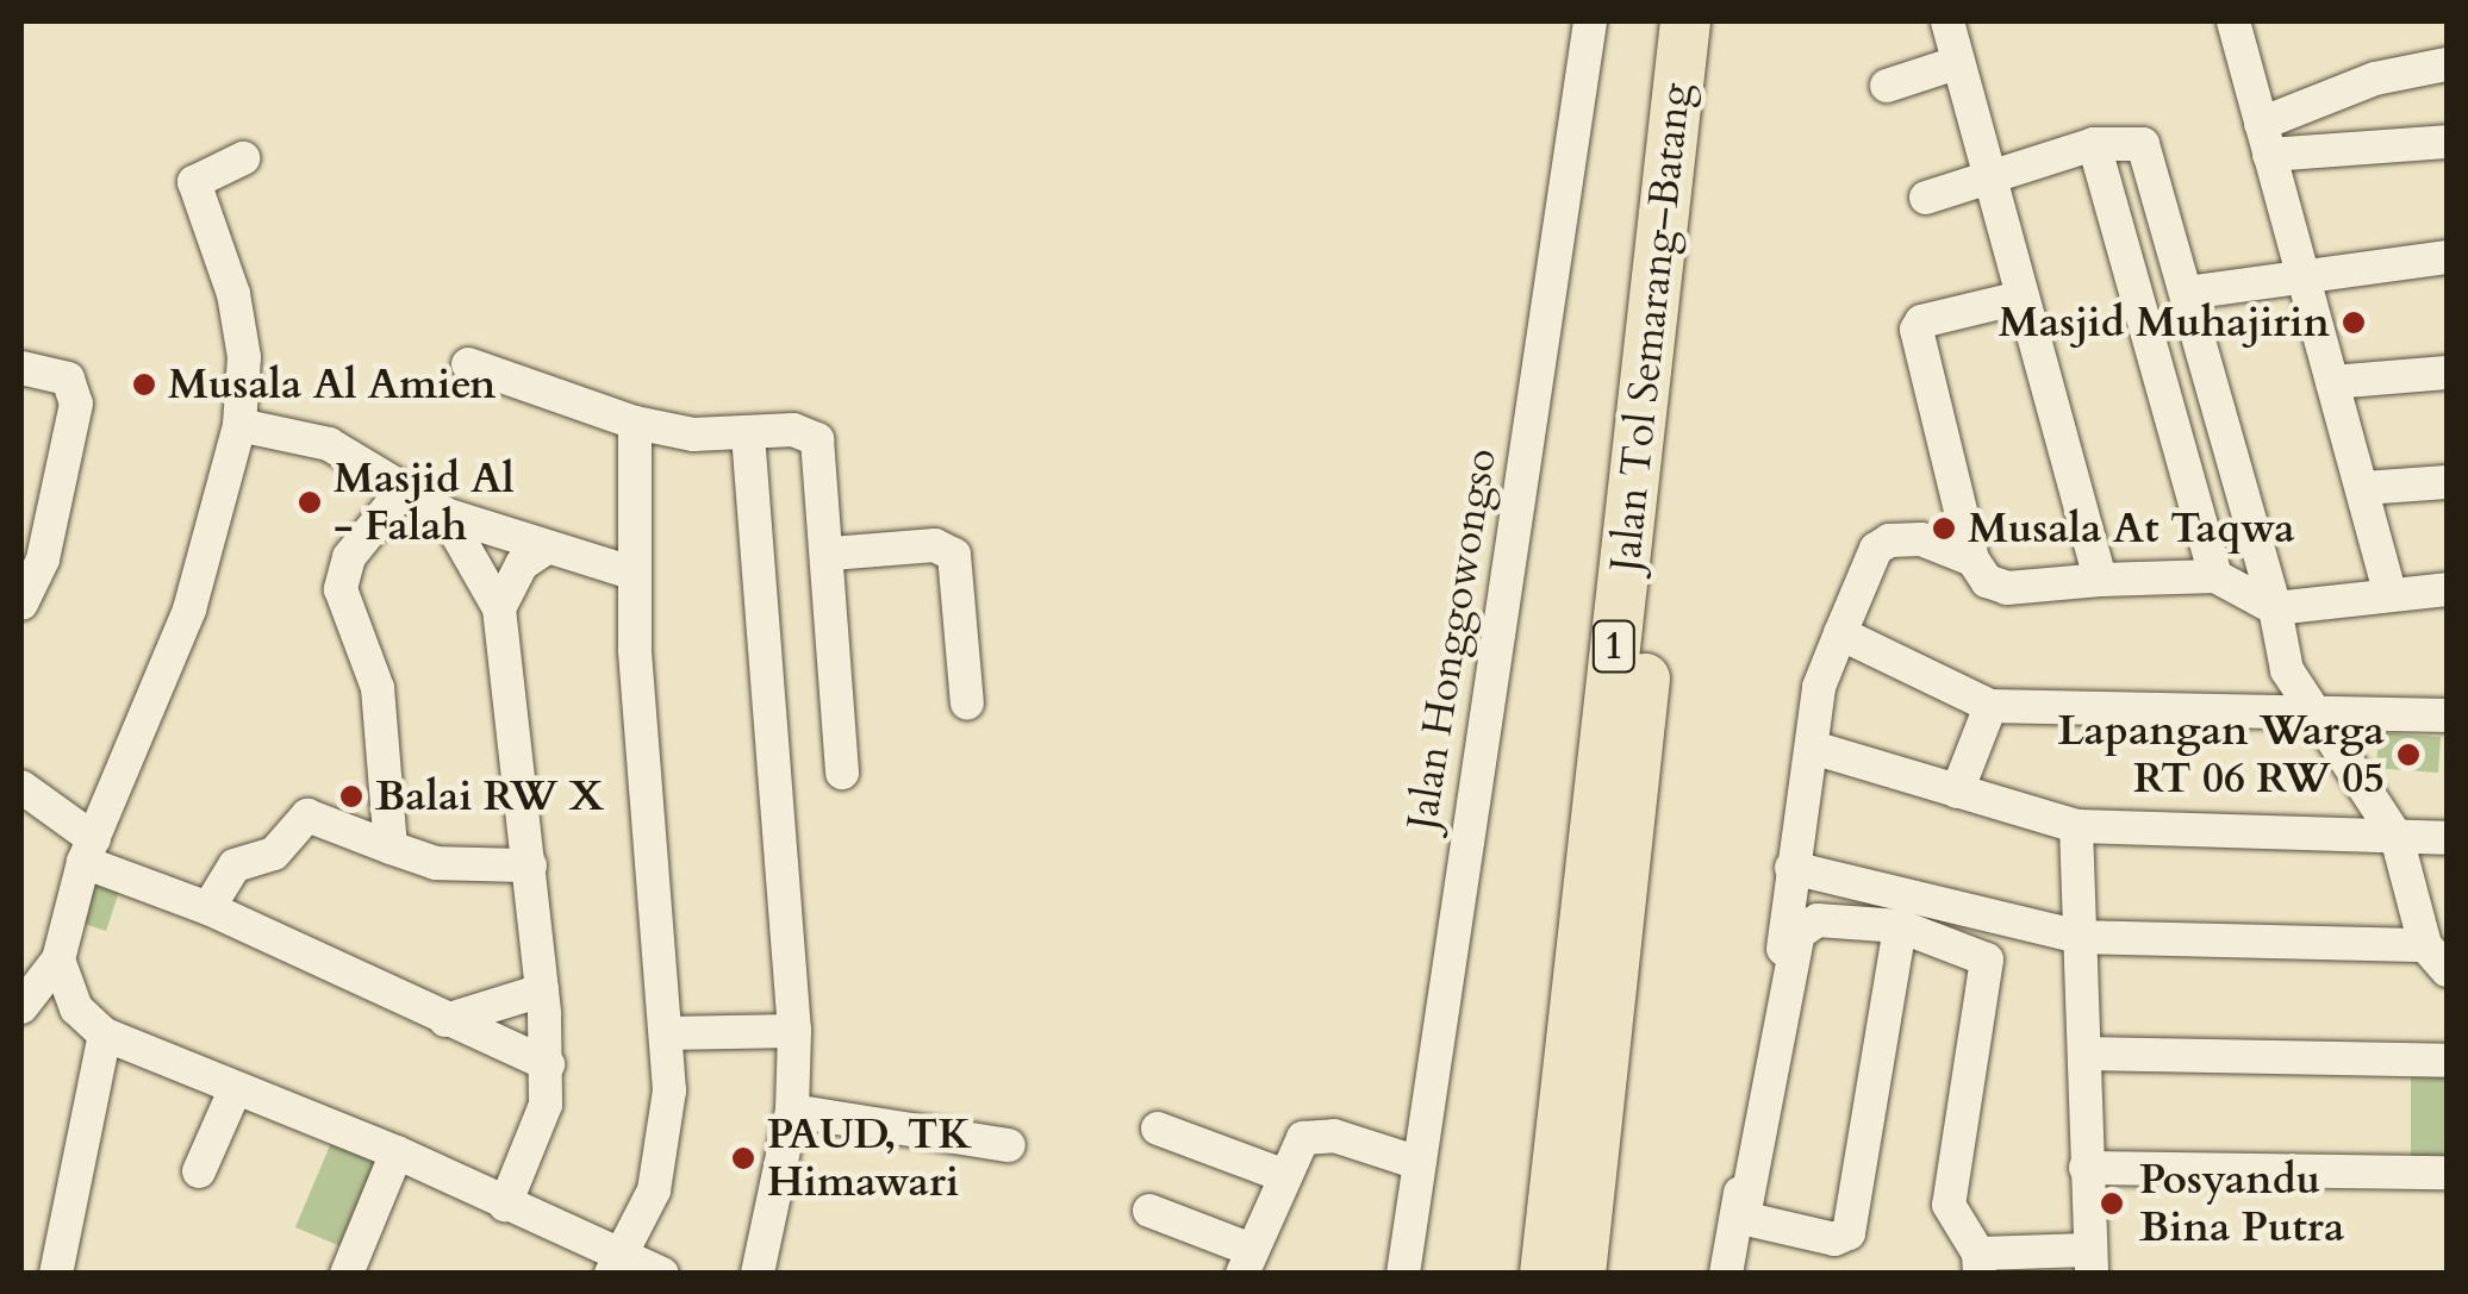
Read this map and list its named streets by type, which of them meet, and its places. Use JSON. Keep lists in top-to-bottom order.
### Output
{
  "streets": {
    "highway": ["Jalan Tol Semarang–Batang", "1"],
    "street": ["Jalan Honggowongso"]
  },
  "places": [
    "Masjid Muhajirin",
    "Musala Al Amien",
    "Masjid Al - Falah",
    "Musala At Taqwa",
    "Lapangan Warga RT 06 RW 05",
    "Balai RW X",
    "PAUD, TK Himawari",
    "Posyandu Bina Putra"
  ]
}
